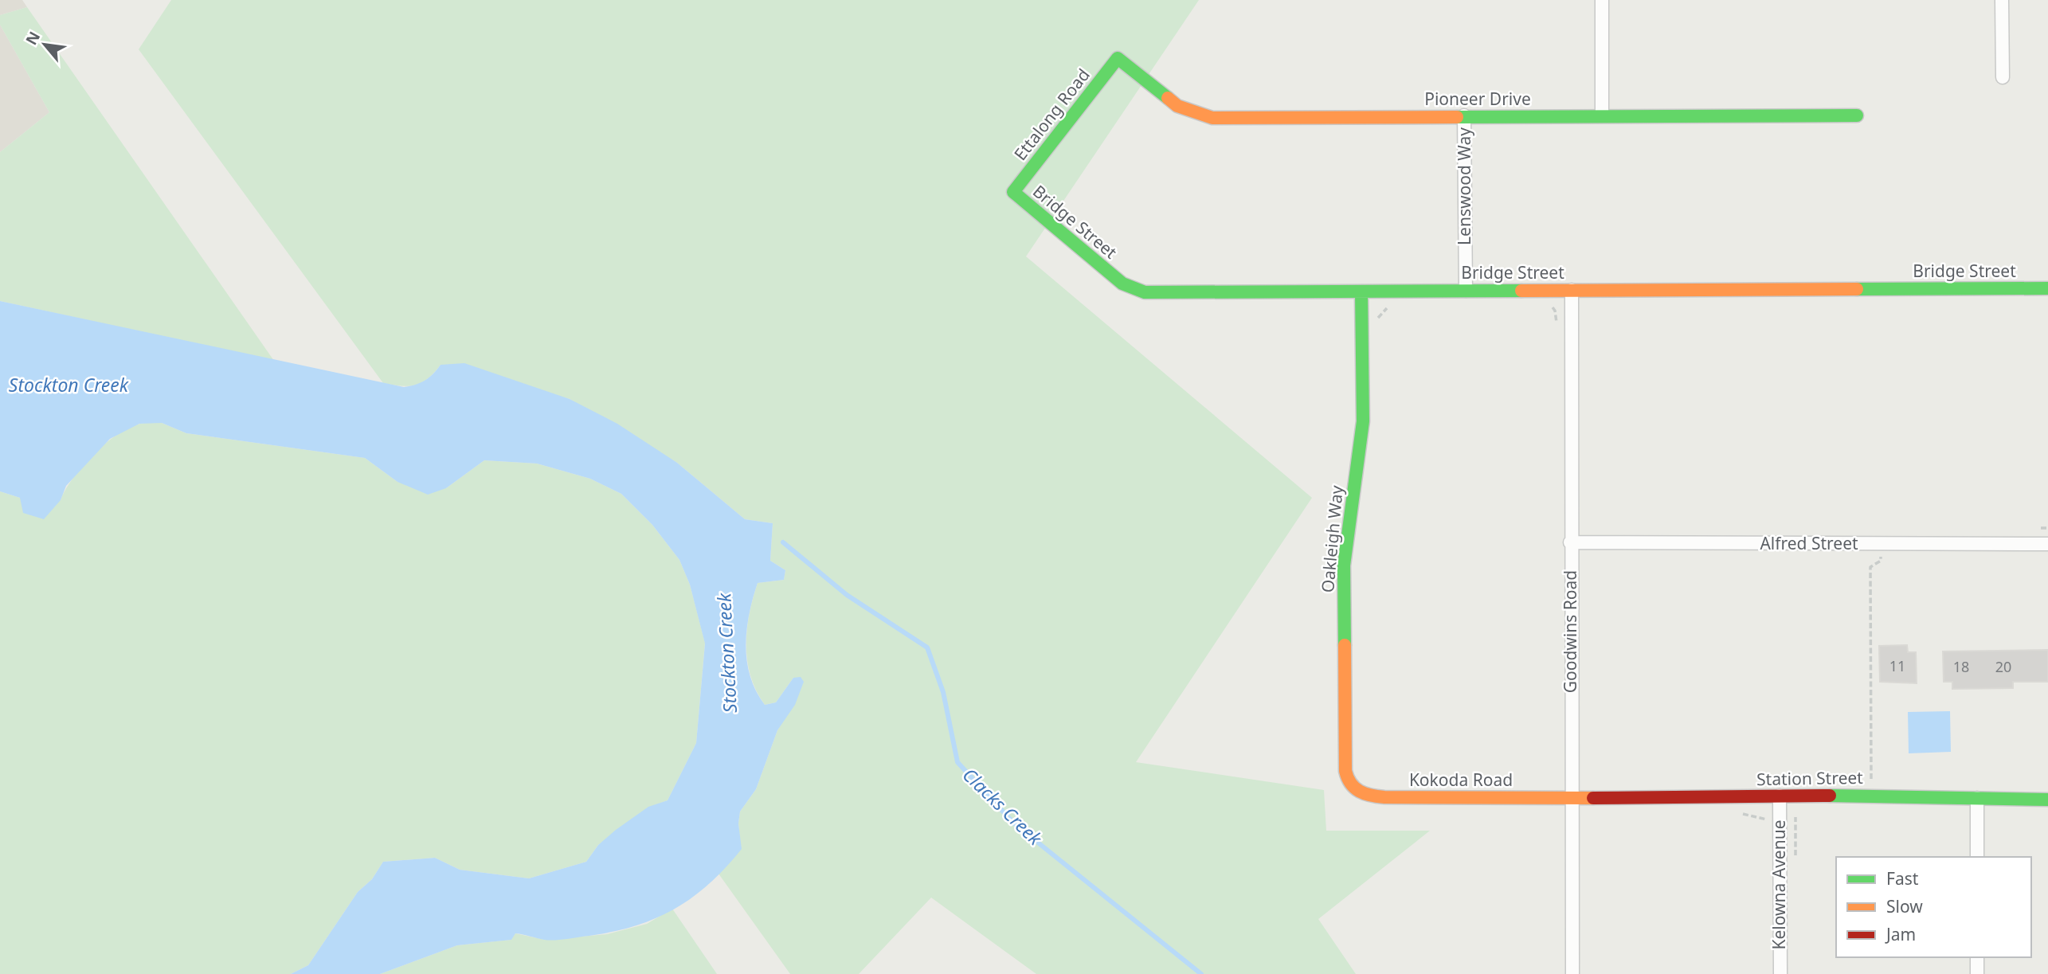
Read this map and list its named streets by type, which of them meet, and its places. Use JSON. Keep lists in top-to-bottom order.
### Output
{
  "streets": {
    "street": [
      "Pioneer Drive",
      "Ettalong Road",
      "Lenswood Way",
      "Bridge Street",
      "Oakleigh Way",
      "Alfred Street",
      "Goodwins Road",
      "Station Street",
      "Kokoda Road",
      "Kelowna Avenue"
    ]
  },
  "crossings": [
    ["Pioneer Drive", "Ettalong Road"],
    ["Pioneer Drive", "Lenswood Way"],
    ["Ettalong Road", "Bridge Street"],
    ["Lenswood Way", "Bridge Street"],
    ["Bridge Street", "Oakleigh Way"],
    ["Bridge Street", "Goodwins Road"],
    ["Oakleigh Way", "Kokoda Road"],
    ["Alfred Street", "Goodwins Road"],
    ["Goodwins Road", "Station Street"],
    ["Goodwins Road", "Kokoda Road"],
    ["Station Street", "Kokoda Road"],
    ["Station Street", "Kelowna Avenue"]
  ],
  "water": ["Stockton Creek", "Clacks Creek"],
  "house_numbers": ["11", "18", "20"],
  "legend": ["Fast", "Slow", "Jam"],
  "north": "top left"
}
